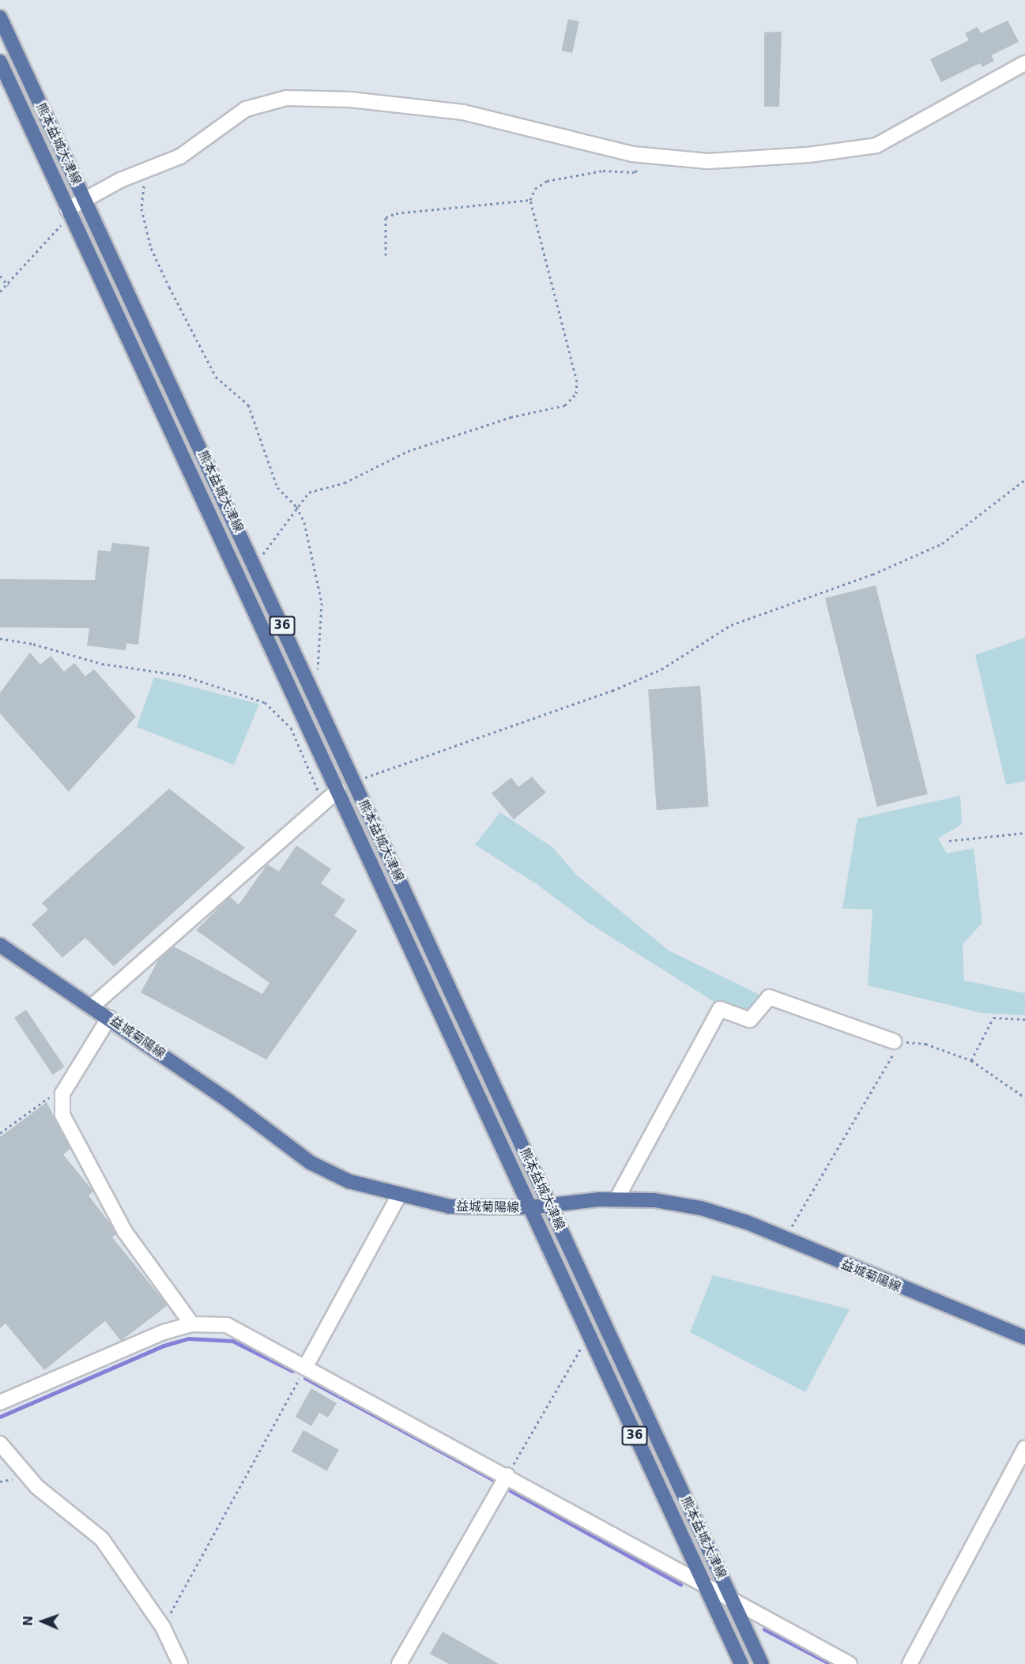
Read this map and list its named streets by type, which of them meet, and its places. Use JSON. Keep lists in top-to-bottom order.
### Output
{
  "streets": {
    "main road": ["熊本益城大津線", "36", "益城菊陽線"]
  },
  "crossings": [
    ["熊本益城大津線", "益城菊陽線"]
  ],
  "north": "left"
}
